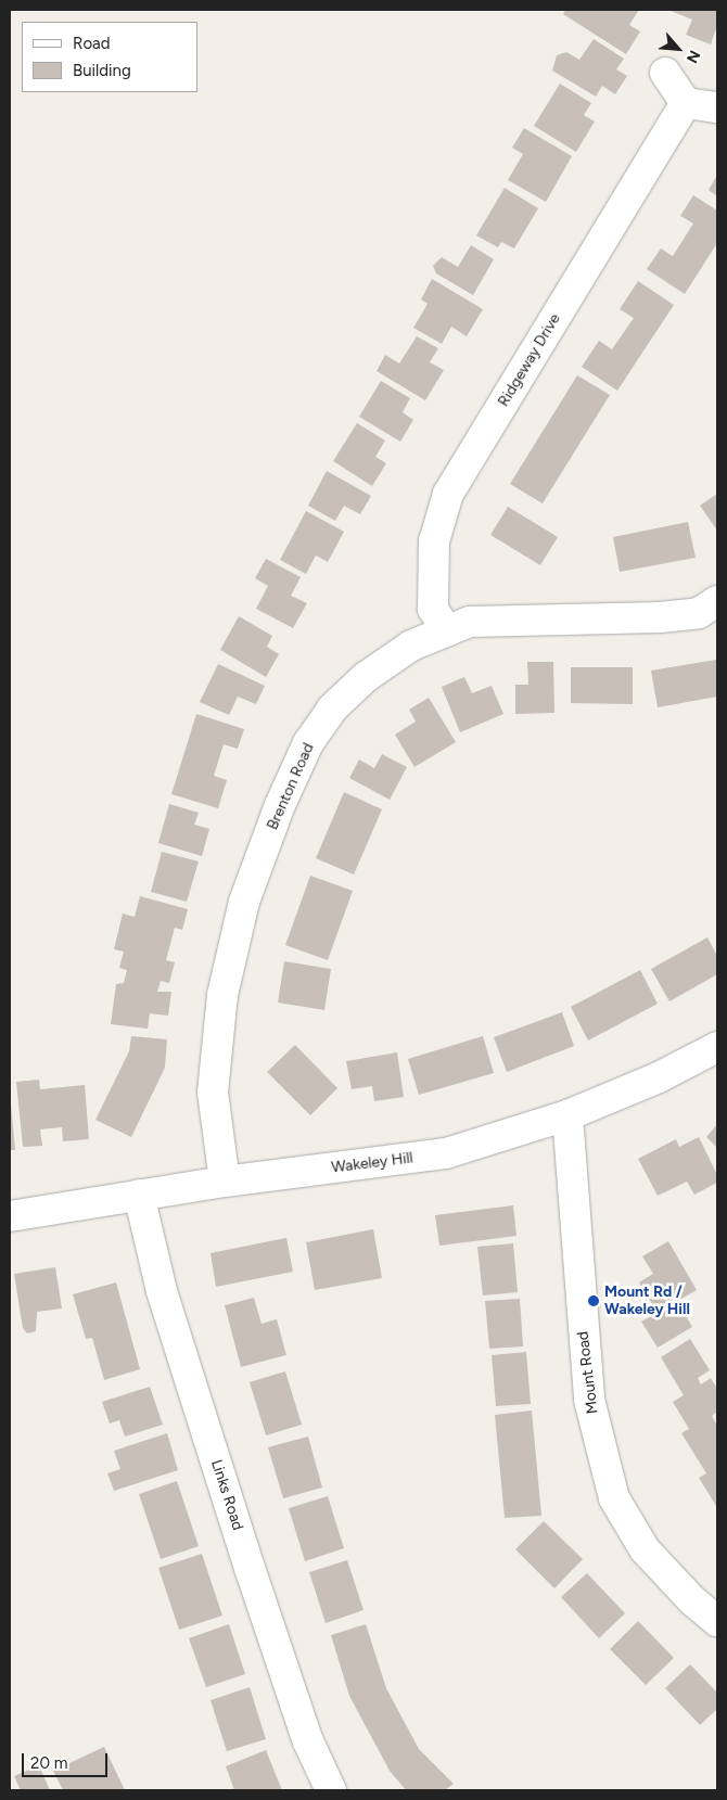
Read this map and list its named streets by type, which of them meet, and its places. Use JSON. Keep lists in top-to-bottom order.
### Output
{
  "streets": {
    "street": [
      "Ridgeway Drive",
      "Brenton Road",
      "Wakeley Hill",
      "Mount Road",
      "Links Road"
    ]
  },
  "crossings": [
    ["Ridgeway Drive", "Brenton Road"],
    ["Brenton Road", "Wakeley Hill"],
    ["Wakeley Hill", "Mount Road"],
    ["Wakeley Hill", "Links Road"]
  ],
  "places": ["Mount Rd / Wakeley Hill"],
  "legend": ["Road", "Building"],
  "scale_bar": "20 m",
  "north": "bottom right"
}
